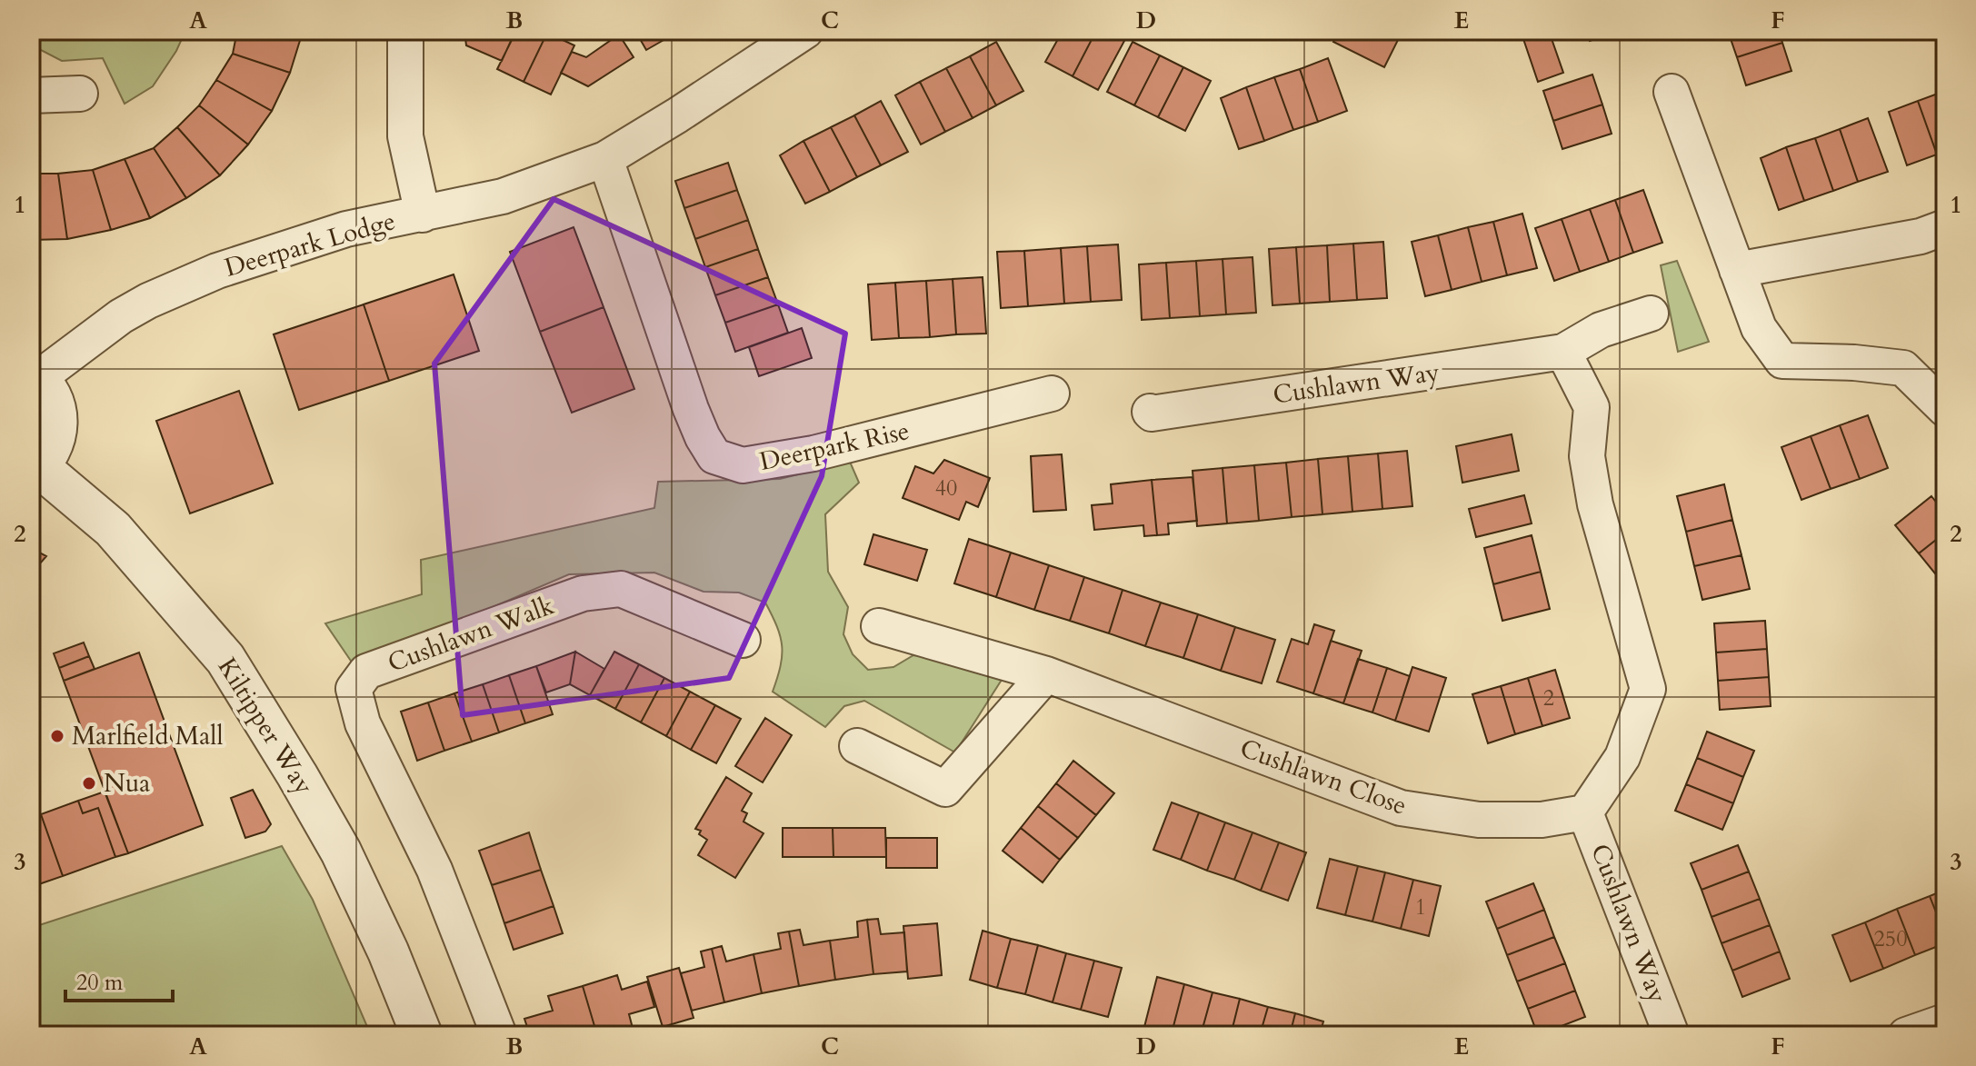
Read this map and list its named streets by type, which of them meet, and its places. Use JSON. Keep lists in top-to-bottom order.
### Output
{
  "streets": {
    "street": [
      "Deerpark Lodge",
      "Cushlawn Way",
      "Deerpark Rise",
      "Cushlawn Walk",
      "Kiltipper Way",
      "Cushlawn Close"
    ]
  },
  "crossings": [
    ["Deerpark Lodge", "Deerpark Rise"],
    ["Deerpark Lodge", "Kiltipper Way"],
    ["Cushlawn Way", "Cushlawn Close"]
  ],
  "places": ["Marlfield Mall", "Nua"],
  "house_numbers": [
    "40",
    "2",
    "1",
    "250"
  ],
  "scale_bar": "20 m",
  "grid": {
    "columns": [
      "A",
      "B",
      "C",
      "D",
      "E",
      "F"
    ],
    "rows": ["1", "2", "3"]
  }
}
